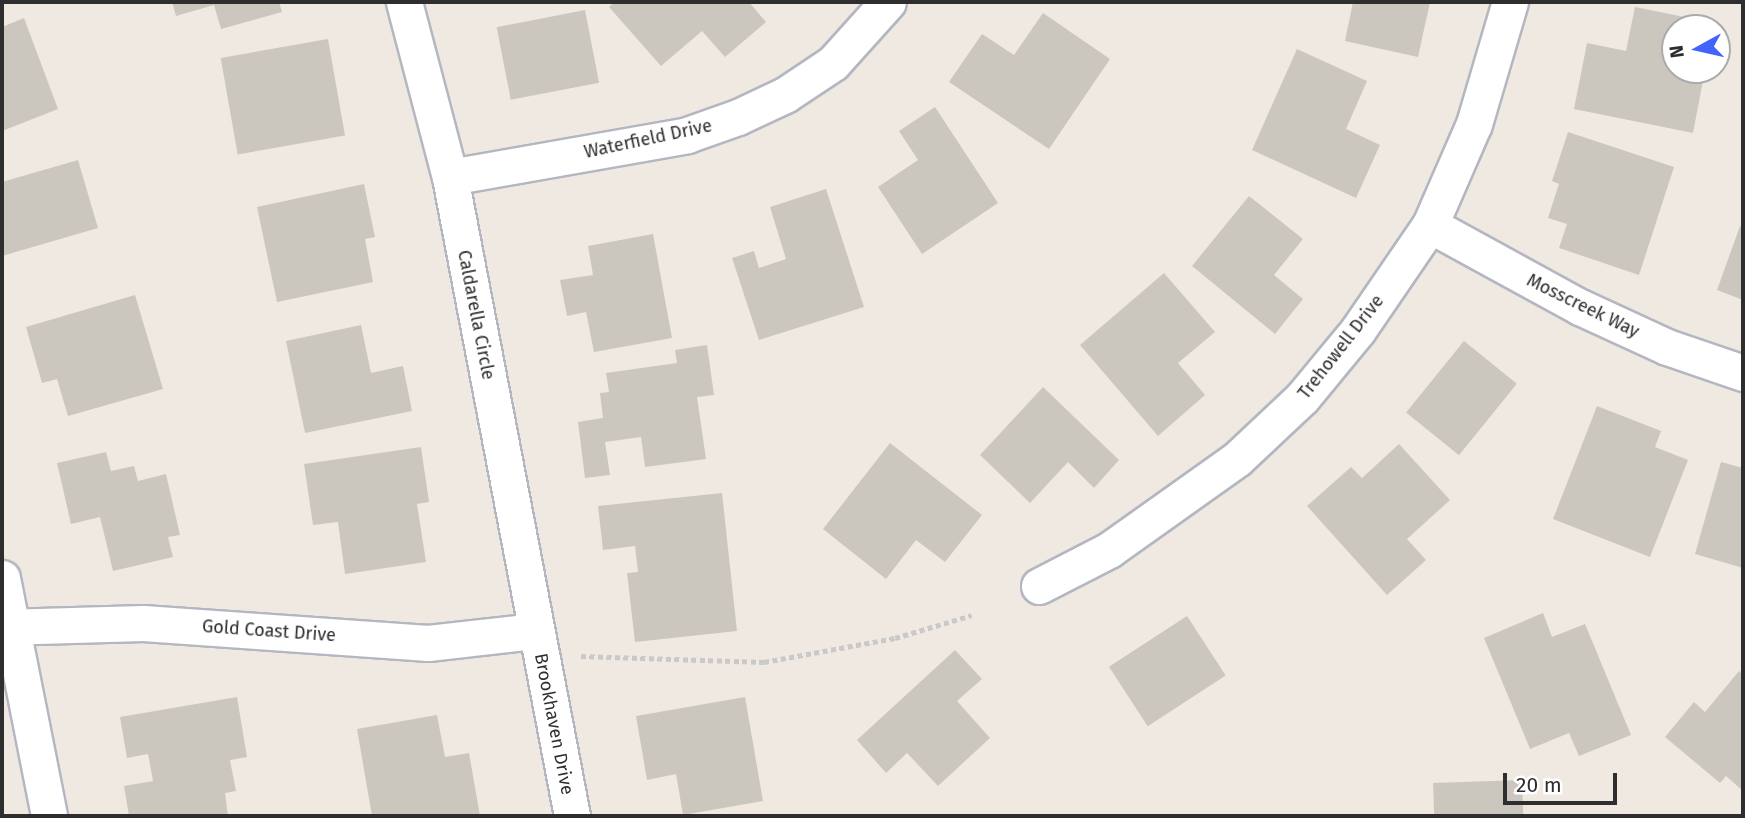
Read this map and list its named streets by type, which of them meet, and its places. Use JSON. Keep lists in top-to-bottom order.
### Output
{
  "streets": {
    "street": [
      "Waterfield Drive",
      "Mosscreek Way",
      "Caldarella Circle",
      "Trehowell Drive",
      "Gold Coast Drive",
      "Brookhaven Drive"
    ]
  },
  "crossings": [
    ["Waterfield Drive", "Caldarella Circle"],
    ["Mosscreek Way", "Trehowell Drive"],
    ["Caldarella Circle", "Gold Coast Drive"],
    ["Caldarella Circle", "Brookhaven Drive"],
    ["Gold Coast Drive", "Brookhaven Drive"]
  ],
  "scale_bar": "20 m",
  "north": "left"
}
